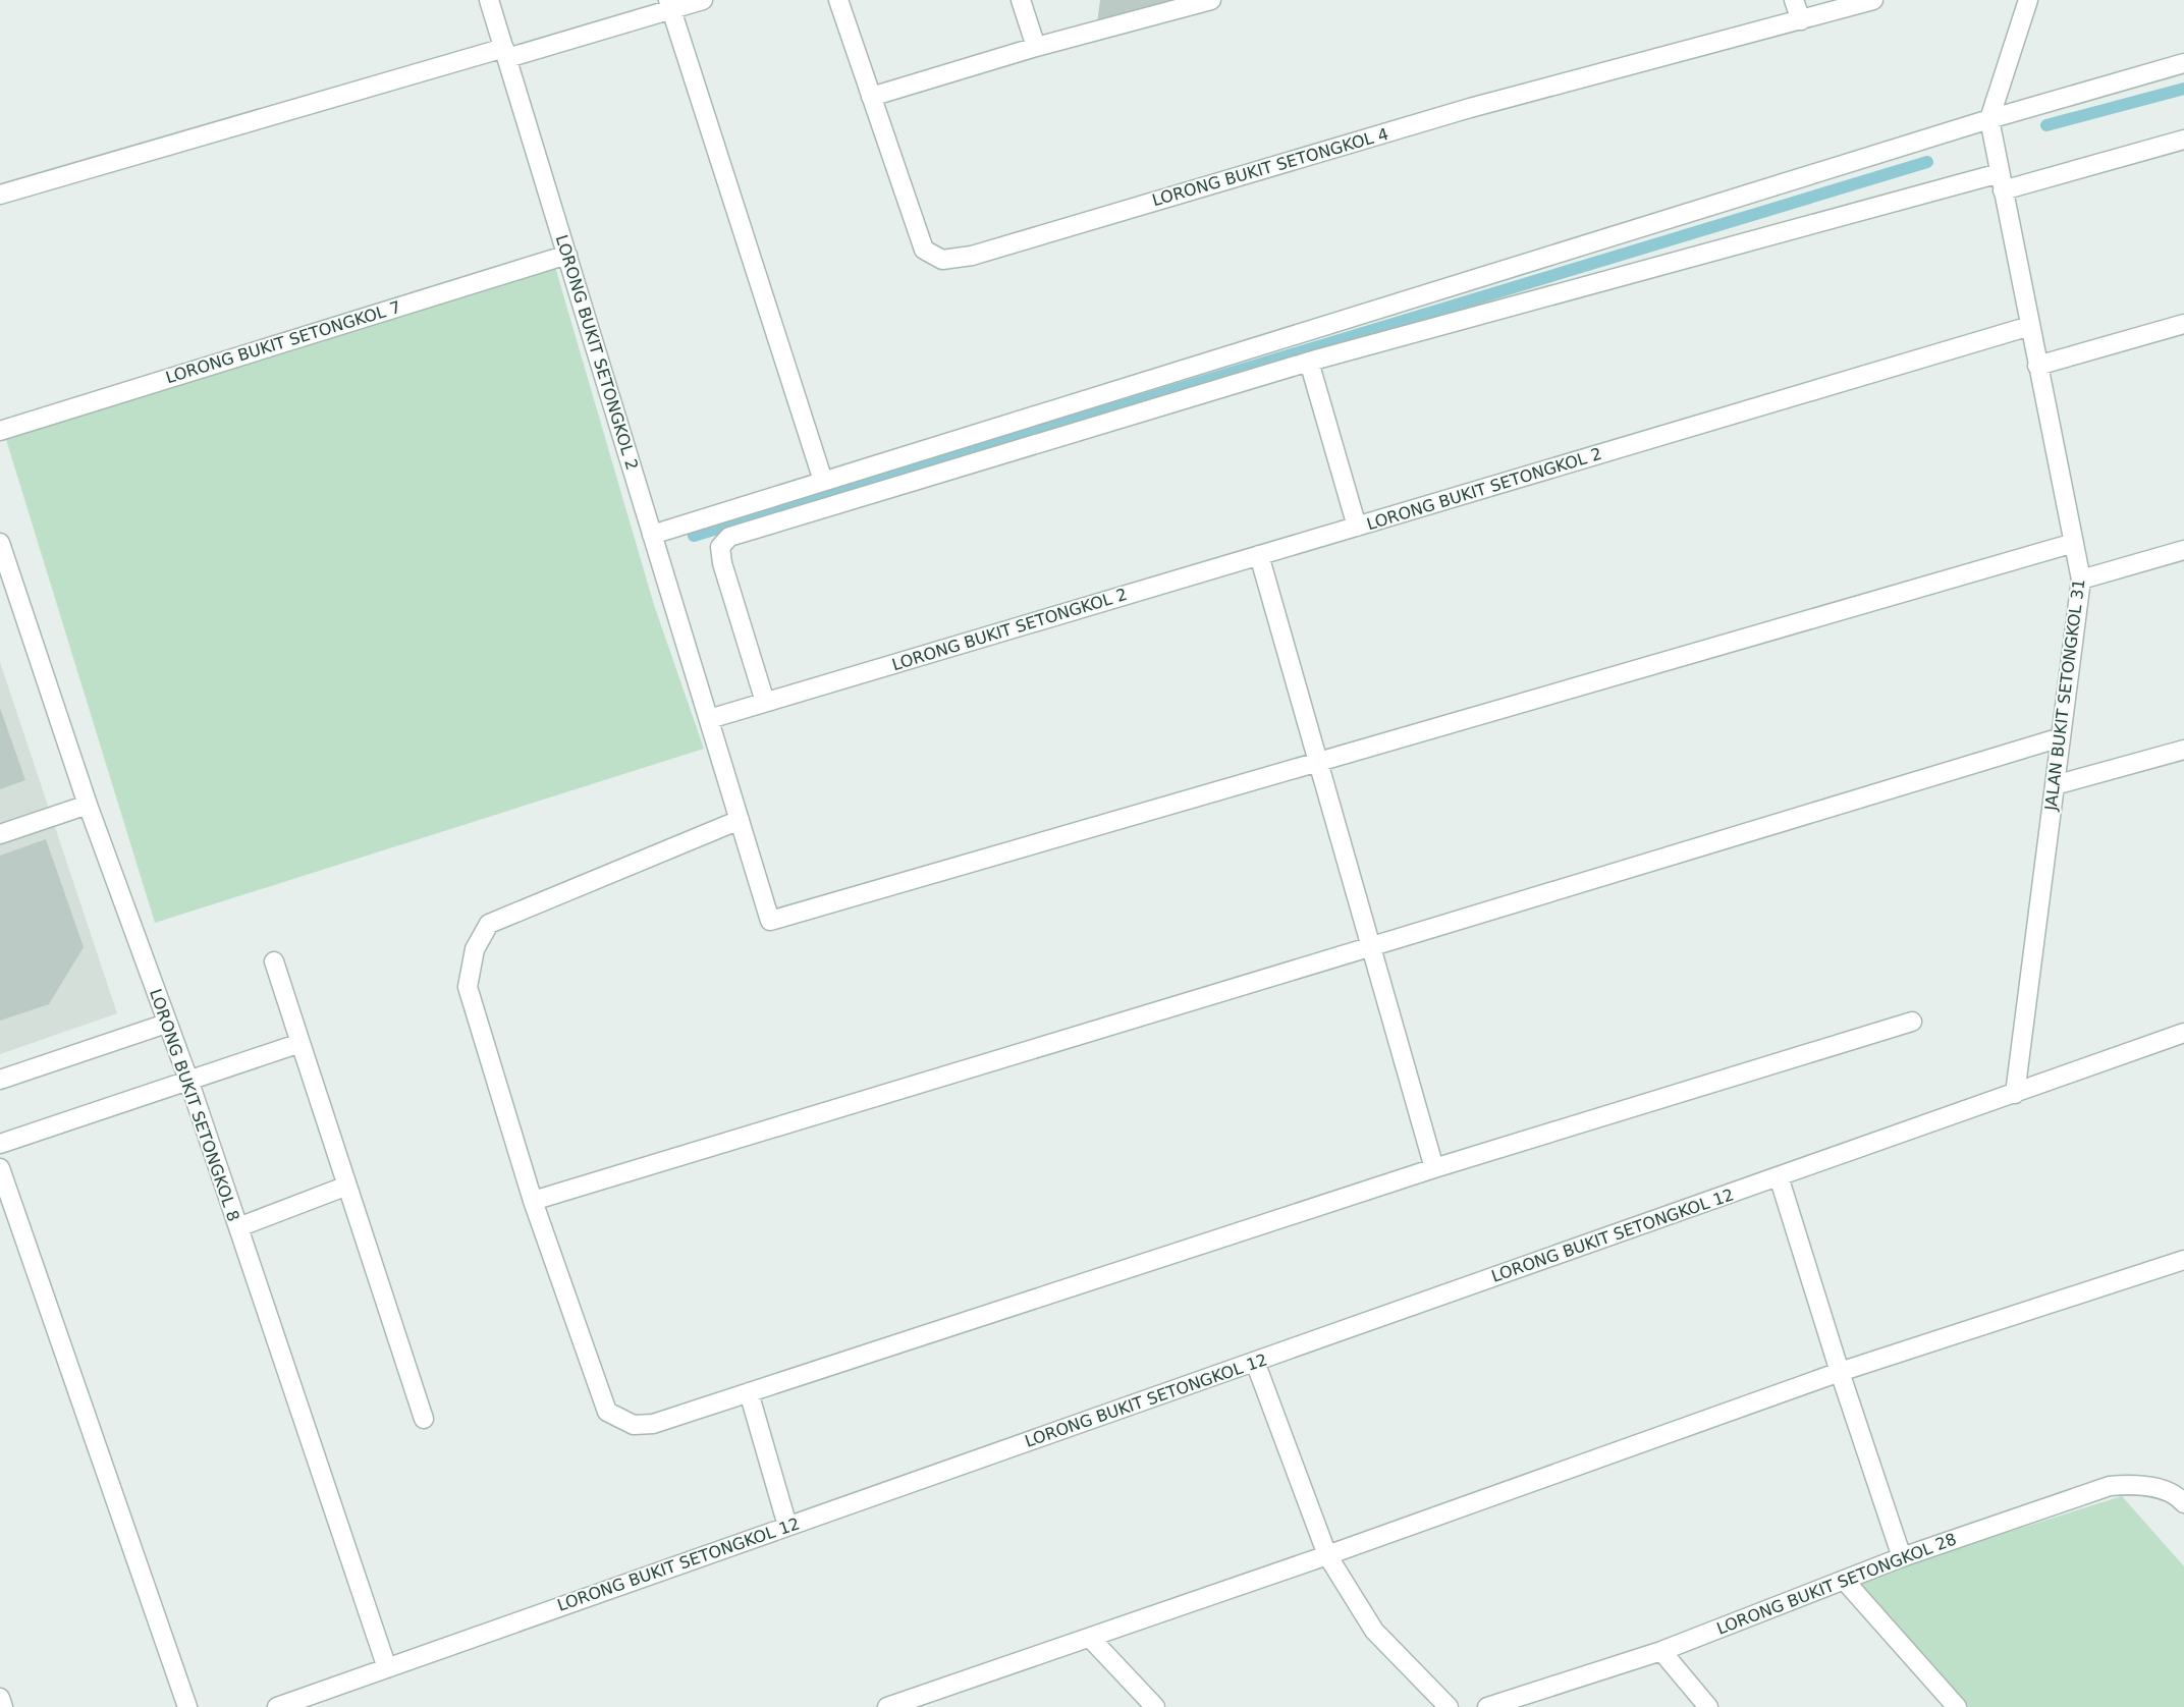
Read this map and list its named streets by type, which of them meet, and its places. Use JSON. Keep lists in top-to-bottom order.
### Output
{
  "streets": {
    "street": [
      "LORONG BUKIT SETONGKOL 4",
      "LORONG BUKIT SETONGKOL 7",
      "LORONG BUKIT SETONGKOL 2",
      "JALAN BUKIT SETONGKOL 31",
      "LORONG BUKIT SETONGKOL 8",
      "LORONG BUKIT SETONGKOL 12",
      "LORONG BUKIT SETONGKOL 28"
    ]
  },
  "crossings": [
    ["LORONG BUKIT SETONGKOL 7", "LORONG BUKIT SETONGKOL 2"],
    ["LORONG BUKIT SETONGKOL 2", "JALAN BUKIT SETONGKOL 31"],
    ["JALAN BUKIT SETONGKOL 31", "LORONG BUKIT SETONGKOL 12"],
    ["LORONG BUKIT SETONGKOL 8", "LORONG BUKIT SETONGKOL 12"]
  ]
}
